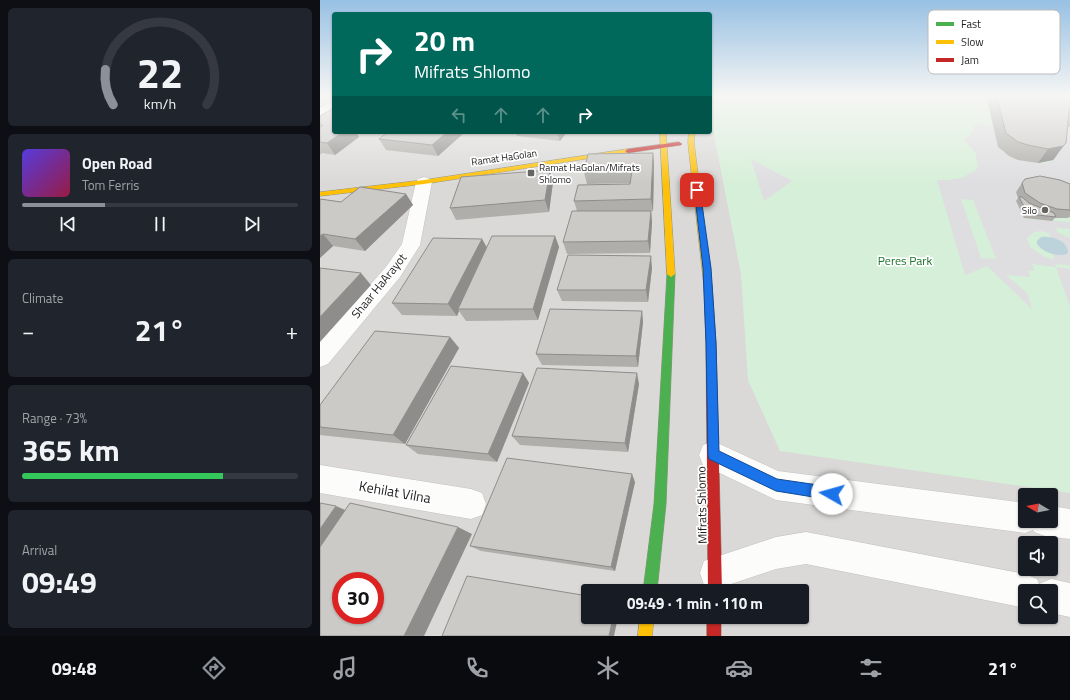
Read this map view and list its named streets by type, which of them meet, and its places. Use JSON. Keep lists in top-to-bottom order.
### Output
{
  "streets": {
    "street": [
      "Ramat HaGolan",
      "Shaar HaArayot",
      "Kehilat Vilna",
      "Mifrats Shlomo"
    ]
  },
  "crossings": [
    ["Ramat HaGolan", "Shaar HaArayot"],
    ["Ramat HaGolan", "Mifrats Shlomo"]
  ],
  "parks": ["Peres Park"],
  "places": {
    "transit": ["Ramat HaGolan/Mifrats Shlomo"],
    "other": ["Silo"]
  },
  "legend": ["Fast", "Slow", "Jam"],
  "north": "left",
  "page": {
    "turn": ["20 m", "Mifrats Shlomo"],
    "song": ["Open Road", "Tom Ferris"],
    "tile": [
      "Climate",
      ["Range · 73%", "365 km"],
      ["Arrival", "09:49"]
    ],
    "heat": ["−", "21°", "+"],
    "limit": "30",
    "trip": "09:49 · 1 min · 110 m",
    "tabs": ["09:48", "21°"],
    "gauge": ["22", "km/h"]
  }
}
